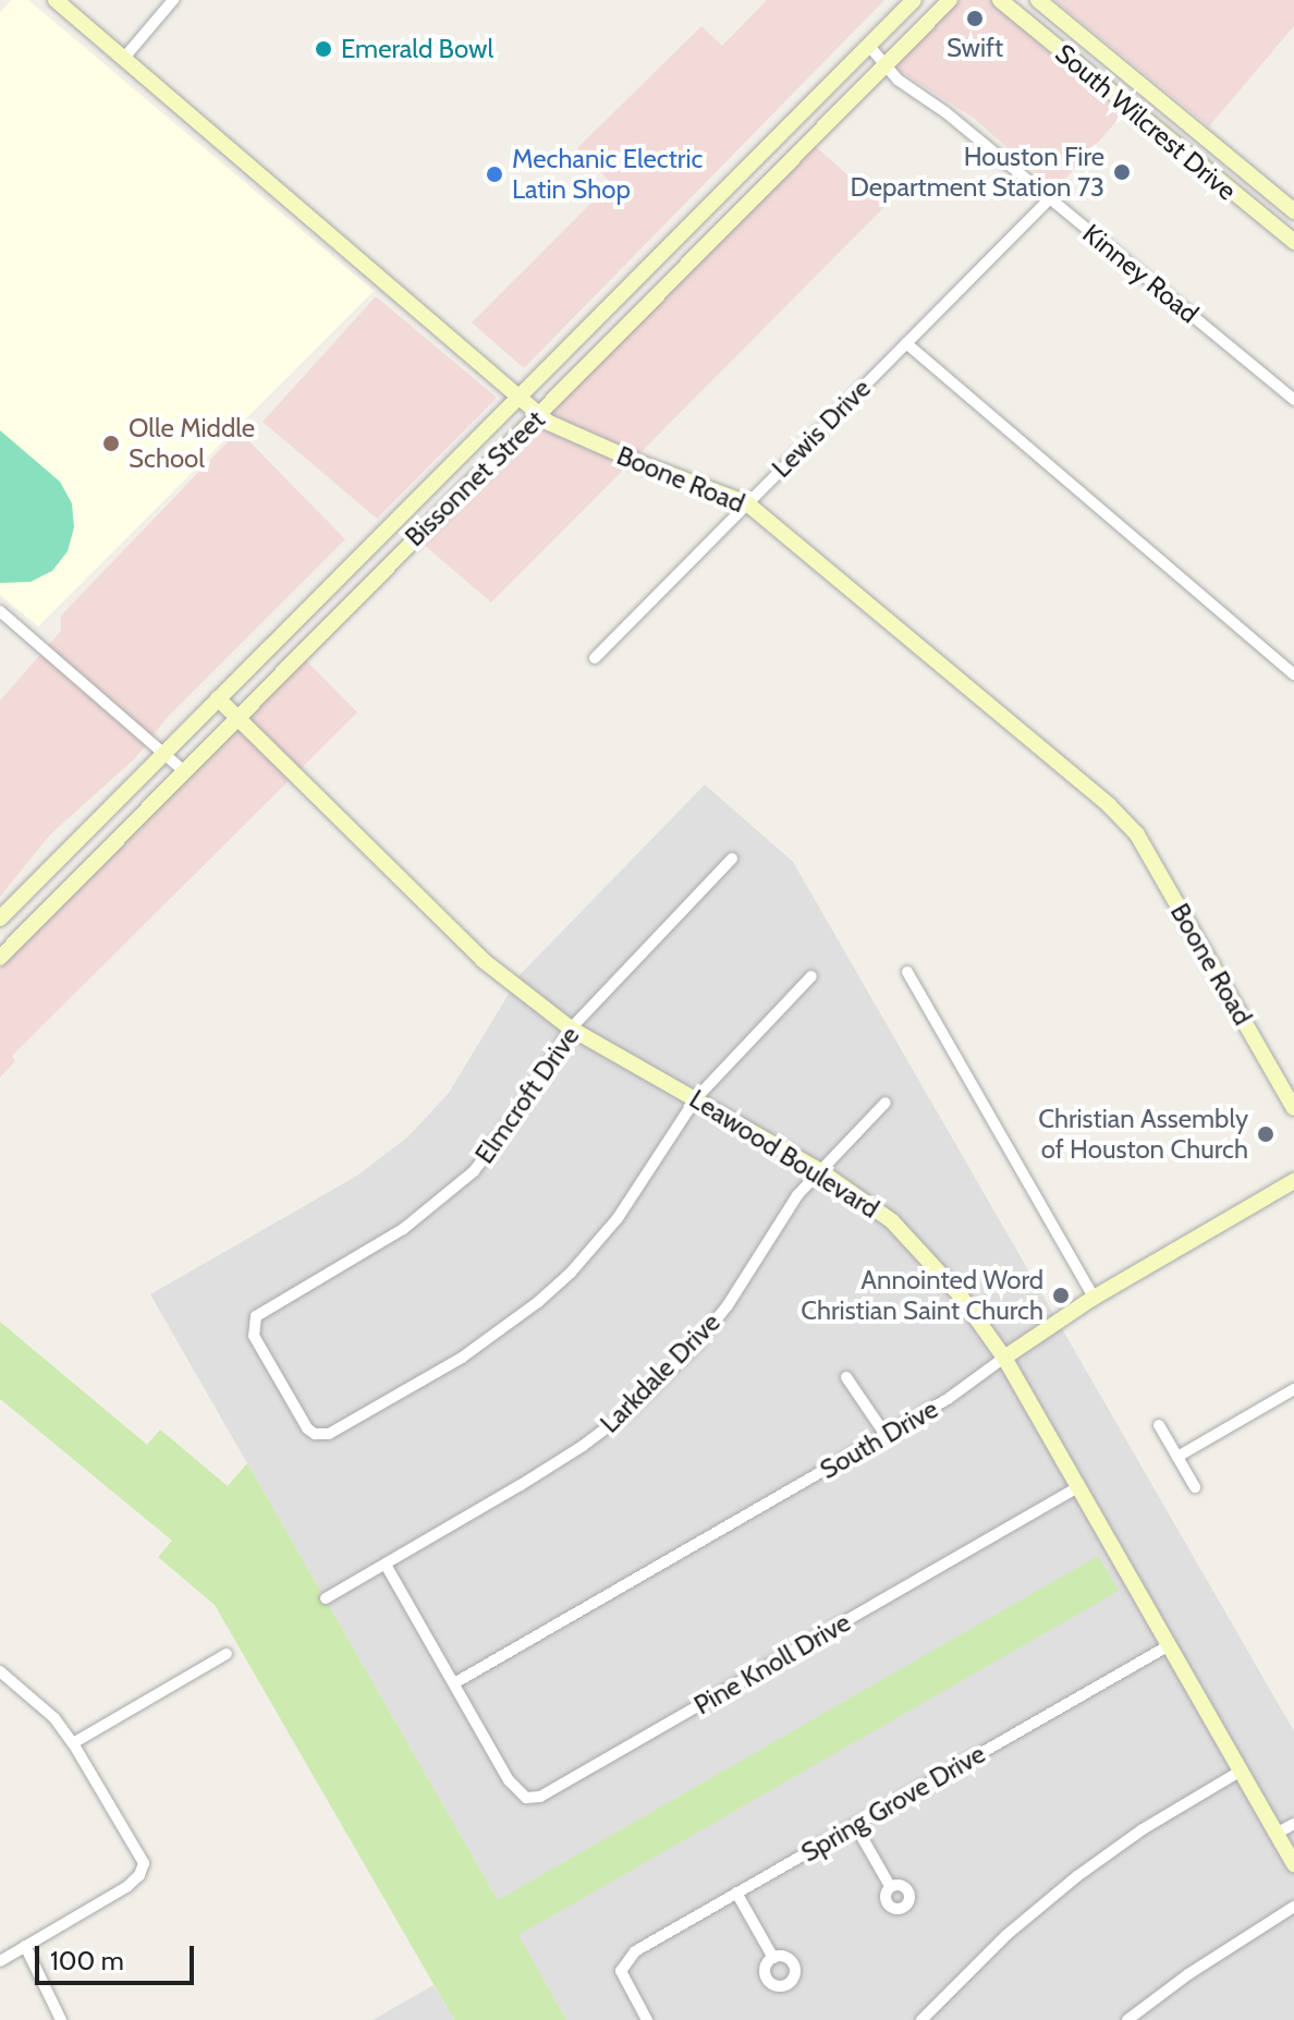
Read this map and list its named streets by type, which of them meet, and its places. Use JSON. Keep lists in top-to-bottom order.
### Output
{
  "streets": {
    "street": [
      "South Wilcrest Drive",
      "Kinney Road",
      "Lewis Drive",
      "Bissonnet Street",
      "Boone Road",
      "Elmcroft Drive",
      "Leawood Boulevard",
      "Larkdale Drive",
      "South Drive",
      "Pine Knoll Drive",
      "Spring Grove Drive"
    ]
  },
  "crossings": [
    ["Kinney Road", "Lewis Drive"],
    ["Kinney Road", "Bissonnet Street"],
    ["Lewis Drive", "Boone Road"],
    ["Bissonnet Street", "Boone Road"],
    ["Bissonnet Street", "Leawood Boulevard"],
    ["Elmcroft Drive", "Leawood Boulevard"],
    ["Leawood Boulevard", "Larkdale Drive"],
    ["Leawood Boulevard", "South Drive"],
    ["Leawood Boulevard", "Pine Knoll Drive"],
    ["Leawood Boulevard", "Spring Grove Drive"],
    ["Larkdale Drive", "Pine Knoll Drive"],
    ["South Drive", "Pine Knoll Drive"]
  ],
  "places": [
    "Swift",
    "Emerald Bowl",
    "Houston Fire Department Station 73",
    "Mechanic Electric Latin Shop",
    "Olle Middle School",
    "Christian Assembly of Houston Church",
    "Annointed Word Christian Saint Church"
  ],
  "scale_bar": "100 m"
}
